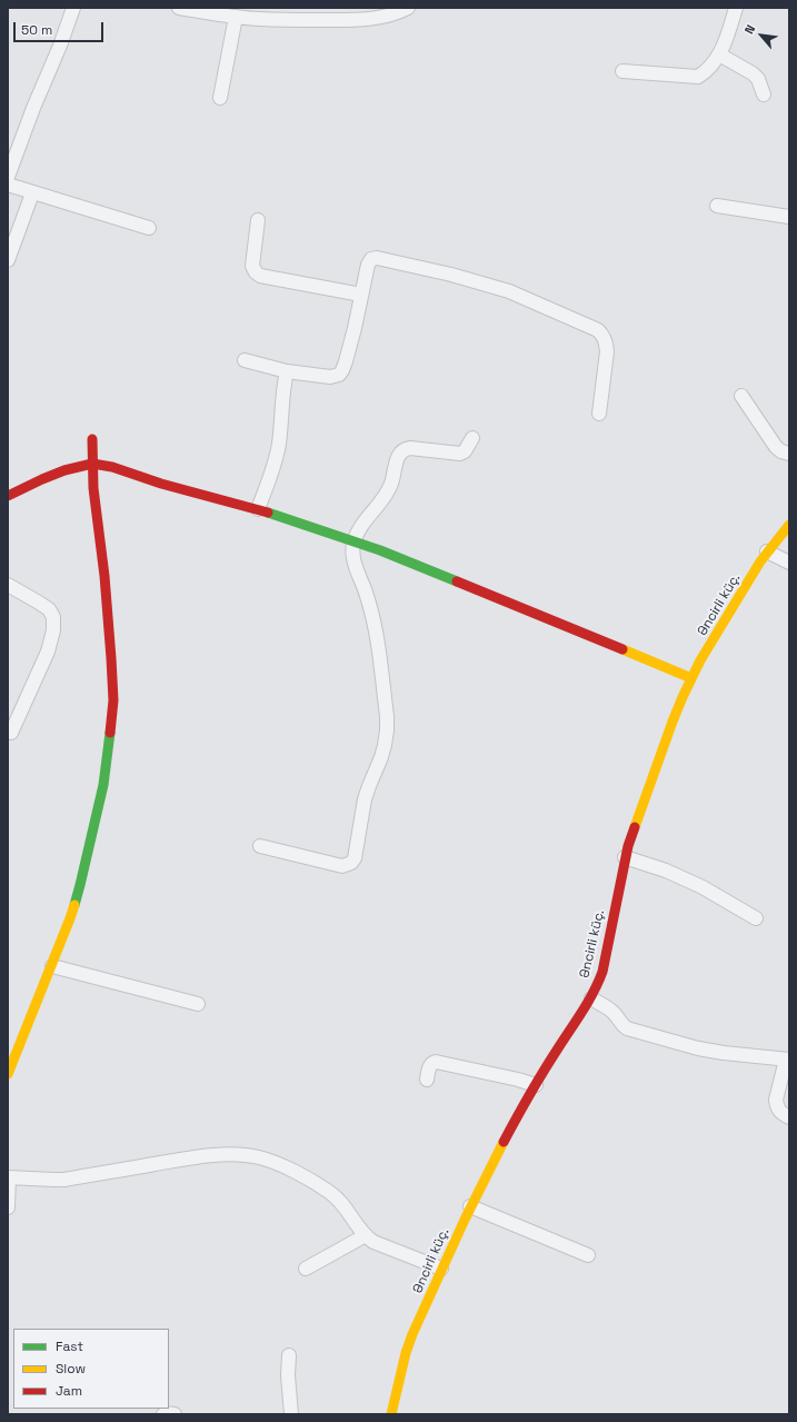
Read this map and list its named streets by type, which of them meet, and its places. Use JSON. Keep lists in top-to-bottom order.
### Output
{
  "streets": {
    "street": ["Əncirli küç."]
  },
  "legend": ["Fast", "Slow", "Jam"],
  "scale_bar": "50 m",
  "north": "top left"
}
